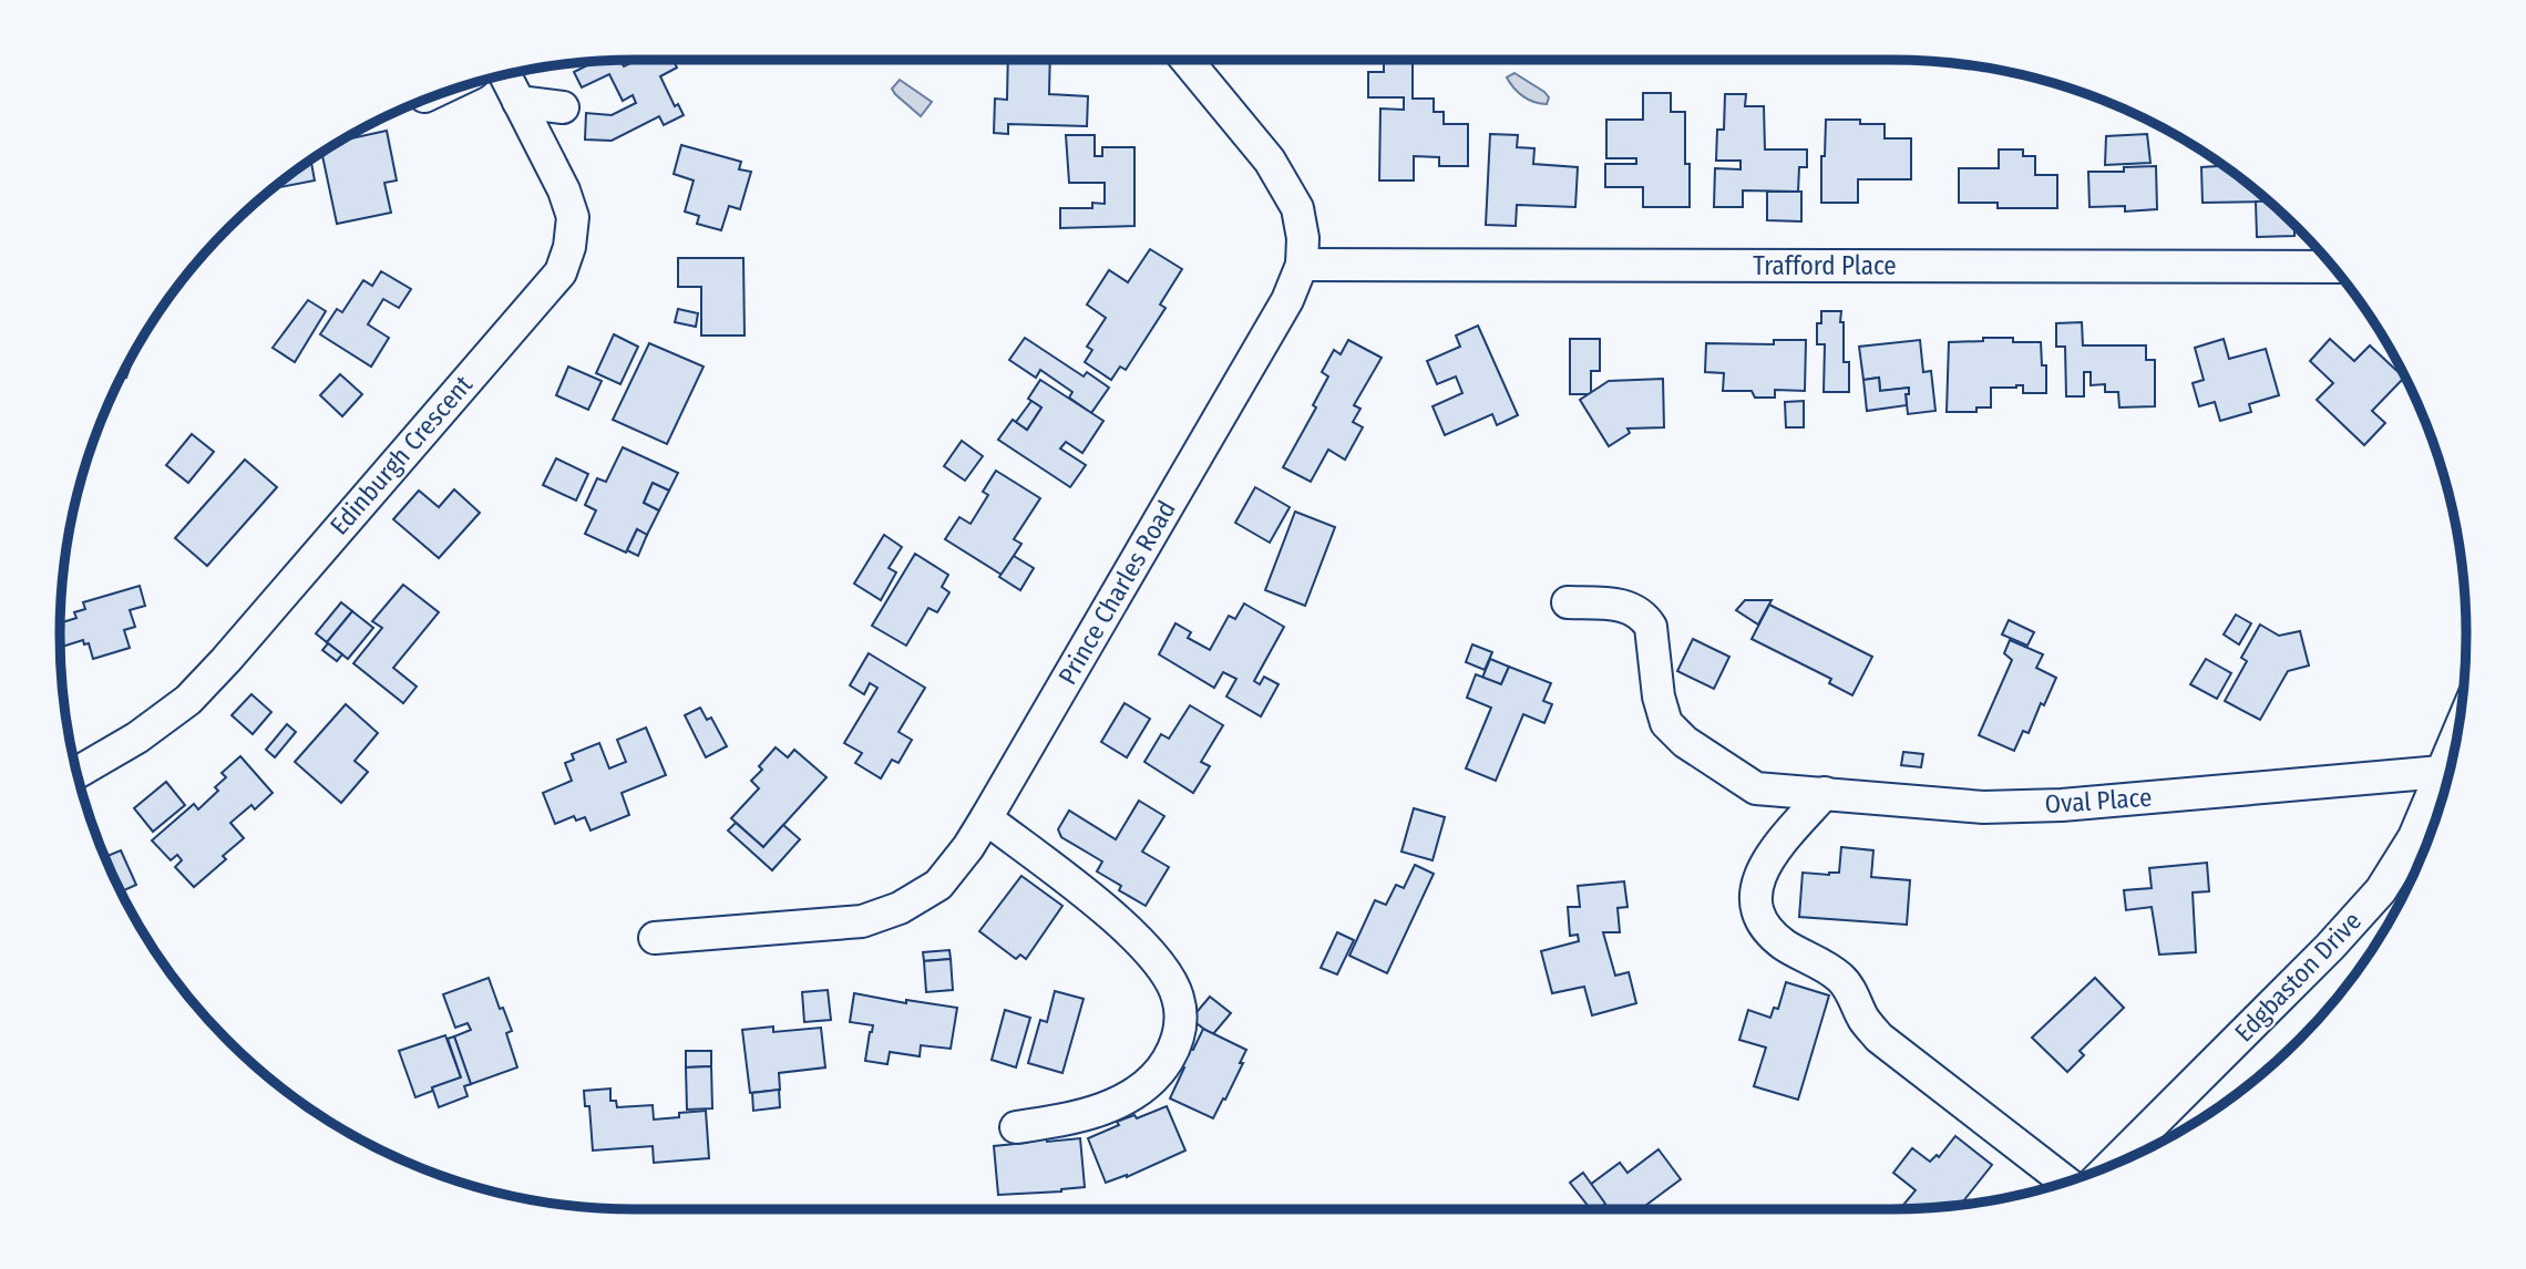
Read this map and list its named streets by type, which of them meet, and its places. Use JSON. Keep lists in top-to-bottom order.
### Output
{
  "streets": {
    "street": [
      "Trafford Place",
      "Edinburgh Crescent",
      "Prince Charles Road",
      "Oval Place",
      "Edgbaston Drive"
    ]
  },
  "crossings": [
    ["Trafford Place", "Prince Charles Road"],
    ["Oval Place", "Edgbaston Drive"]
  ]
}
